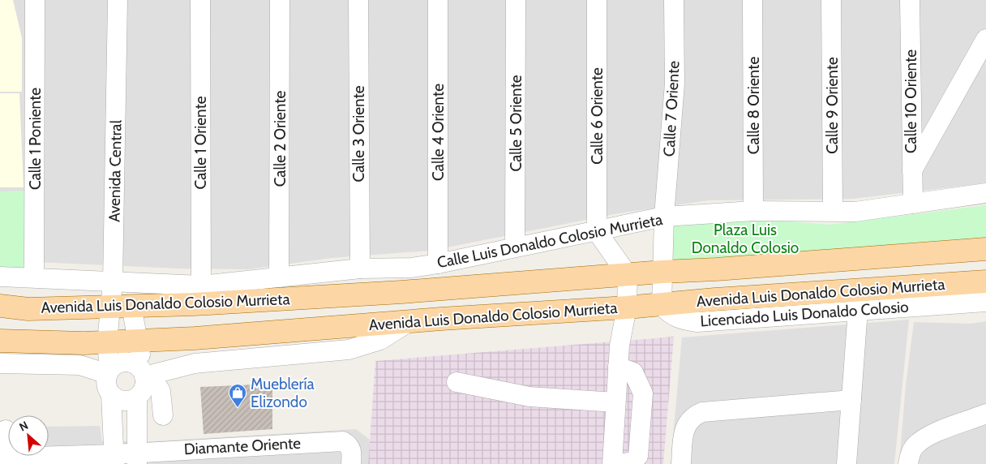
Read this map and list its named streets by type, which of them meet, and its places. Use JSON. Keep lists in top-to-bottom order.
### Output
{
  "streets": {
    "main road": ["Avenida Luis Donaldo Colosio Murrieta"],
    "street": [
      "Calle 10 Oriente",
      "Calle 8 Oriente",
      "Calle 9 Oriente",
      "Calle 7 Oriente",
      "Calle 6 Oriente",
      "Calle 5 Oriente",
      "Calle 4 Oriente",
      "Calle 3 Oriente",
      "Calle 1 Poniente",
      "Calle 2 Oriente",
      "Calle 1 Oriente",
      "Avenida Central",
      "Calle Luis Donaldo Colosio Murrieta",
      "Licenciado Luis Donaldo Colosio",
      "Diamante Oriente"
    ]
  },
  "crossings": [
    ["Calle 10 Oriente", "Calle Luis Donaldo Colosio Murrieta"],
    ["Calle 8 Oriente", "Calle Luis Donaldo Colosio Murrieta"],
    ["Calle 9 Oriente", "Calle Luis Donaldo Colosio Murrieta"],
    ["Calle 7 Oriente", "Calle Luis Donaldo Colosio Murrieta"],
    ["Calle 7 Oriente", "Avenida Luis Donaldo Colosio Murrieta"],
    ["Calle 6 Oriente", "Calle Luis Donaldo Colosio Murrieta"],
    ["Calle 5 Oriente", "Calle Luis Donaldo Colosio Murrieta"],
    ["Calle 4 Oriente", "Calle Luis Donaldo Colosio Murrieta"],
    ["Calle 3 Oriente", "Calle Luis Donaldo Colosio Murrieta"],
    ["Calle 1 Poniente", "Calle Luis Donaldo Colosio Murrieta"],
    ["Calle 2 Oriente", "Calle Luis Donaldo Colosio Murrieta"],
    ["Calle 1 Oriente", "Calle Luis Donaldo Colosio Murrieta"],
    ["Avenida Central", "Calle Luis Donaldo Colosio Murrieta"],
    ["Avenida Central", "Avenida Luis Donaldo Colosio Murrieta"],
    ["Avenida Luis Donaldo Colosio Murrieta", "Licenciado Luis Donaldo Colosio"]
  ],
  "parks": ["Plaza Luis Donaldo Colosio"],
  "places": {
    "shop": ["Mueblería Elizondo"]
  },
  "north": "top left"
}
